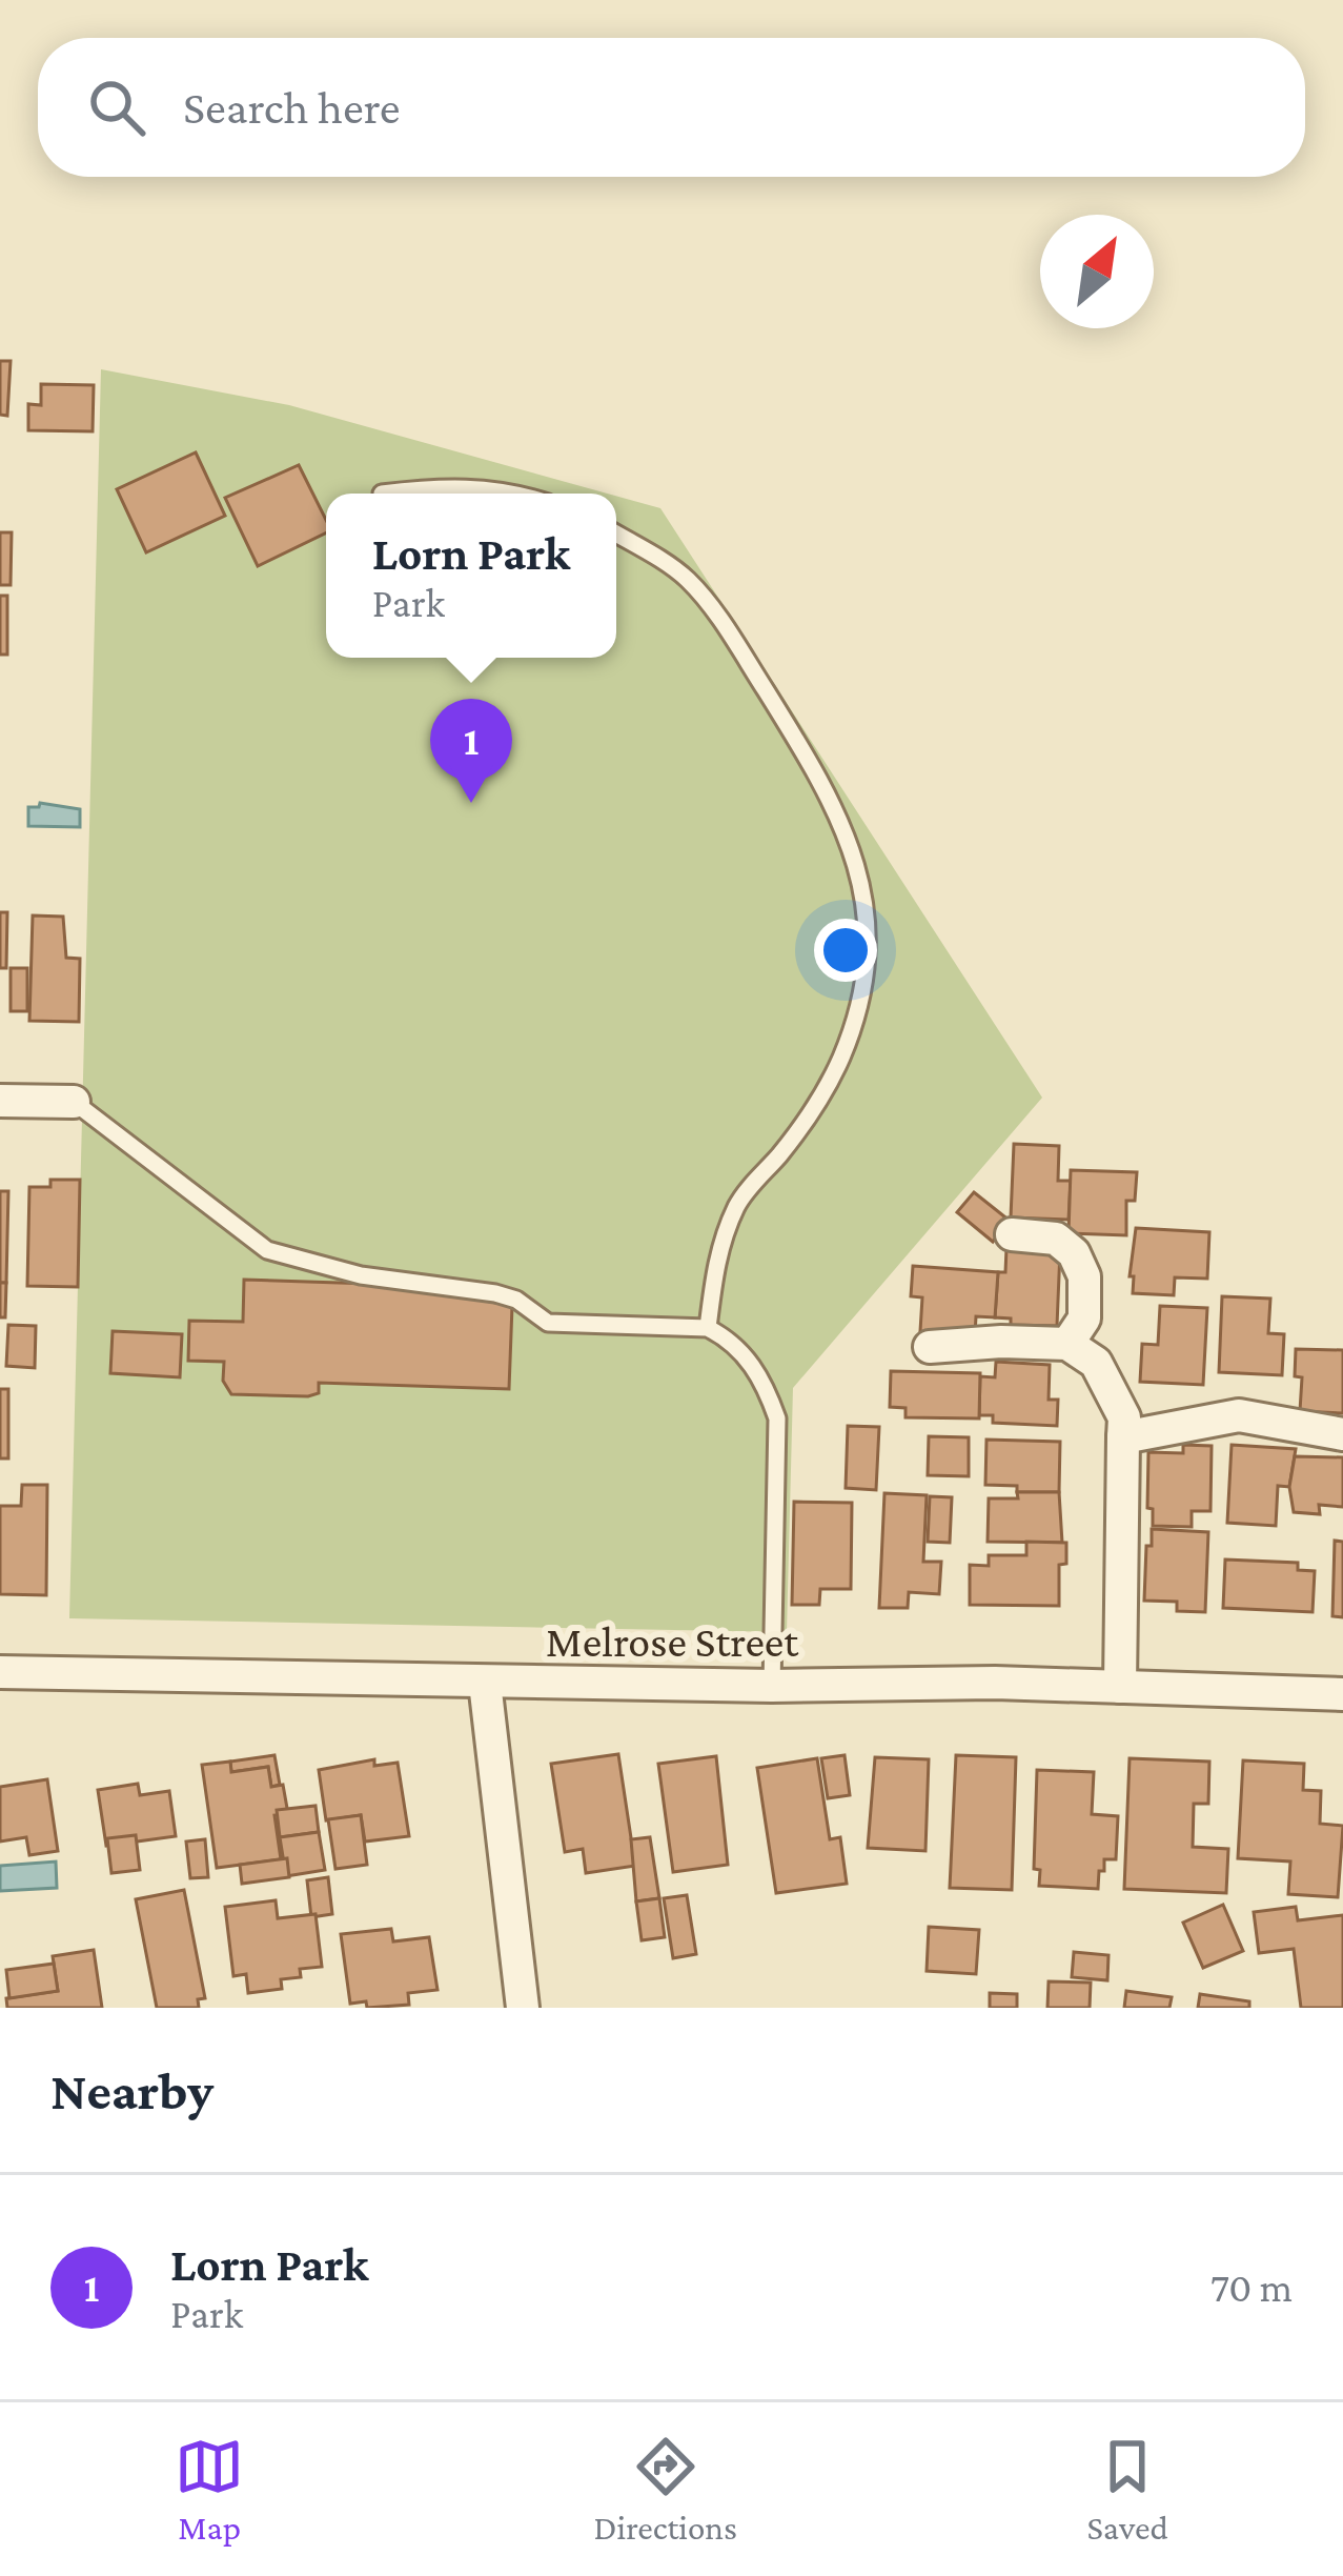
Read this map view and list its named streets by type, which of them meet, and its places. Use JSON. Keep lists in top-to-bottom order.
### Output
{
  "streets": {
    "street": ["Melrose Street"]
  },
  "north": "top right",
  "page": {
    "search": "Search here",
    "popup": ["Lorn Park", "Park"],
    "pins": "1",
    "heading": "Nearby",
    "list": [
      {
        "mark": "1",
        "name": "Lorn Park",
        "note": "Park",
        "value": "70 m"
      }
    ],
    "nav": ["Map", "Directions", "Saved"]
  }
}
